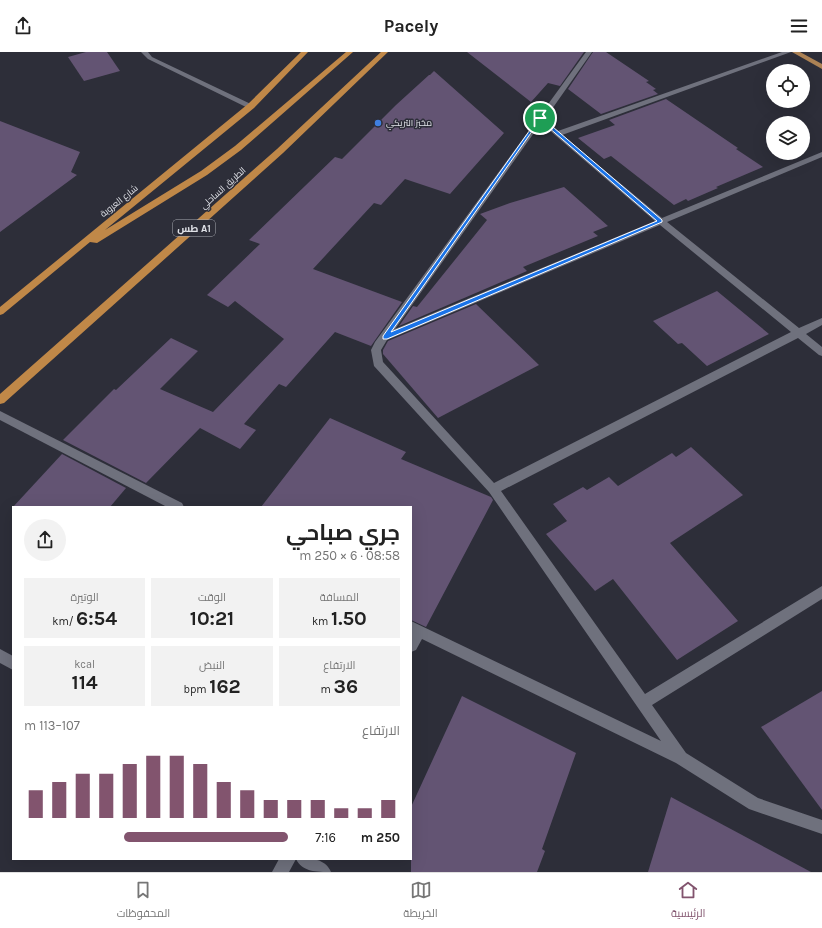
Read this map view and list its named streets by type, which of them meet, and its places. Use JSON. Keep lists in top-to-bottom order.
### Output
{
  "streets": {
    "highway": ["الطريق الساحلي", "شارع العروبة", "طس A1"]
  },
  "places": ["مخبز التريكي"],
  "page": {
    "header": "Pacely",
    "heading": ["جري صباحي", "08:58 · 6 × 250 m"],
    "stats": [
      ["المسافة", "1.50 km"],
      ["الوقت", "10:21"],
      ["الوتيرة", "6:54 /km"],
      ["الارتفاع", "36 m"],
      ["النبض", "162 bpm"],
      ["kcal", "114"]
    ],
    "chart": ["الارتفاع", "107–113 m"],
    "list": [
      {
        "name": "250 m",
        "note": "7:16"
      }
    ],
    "tabs": ["الرئيسية", "الخريطة", "المحفوظات"]
  }
}
